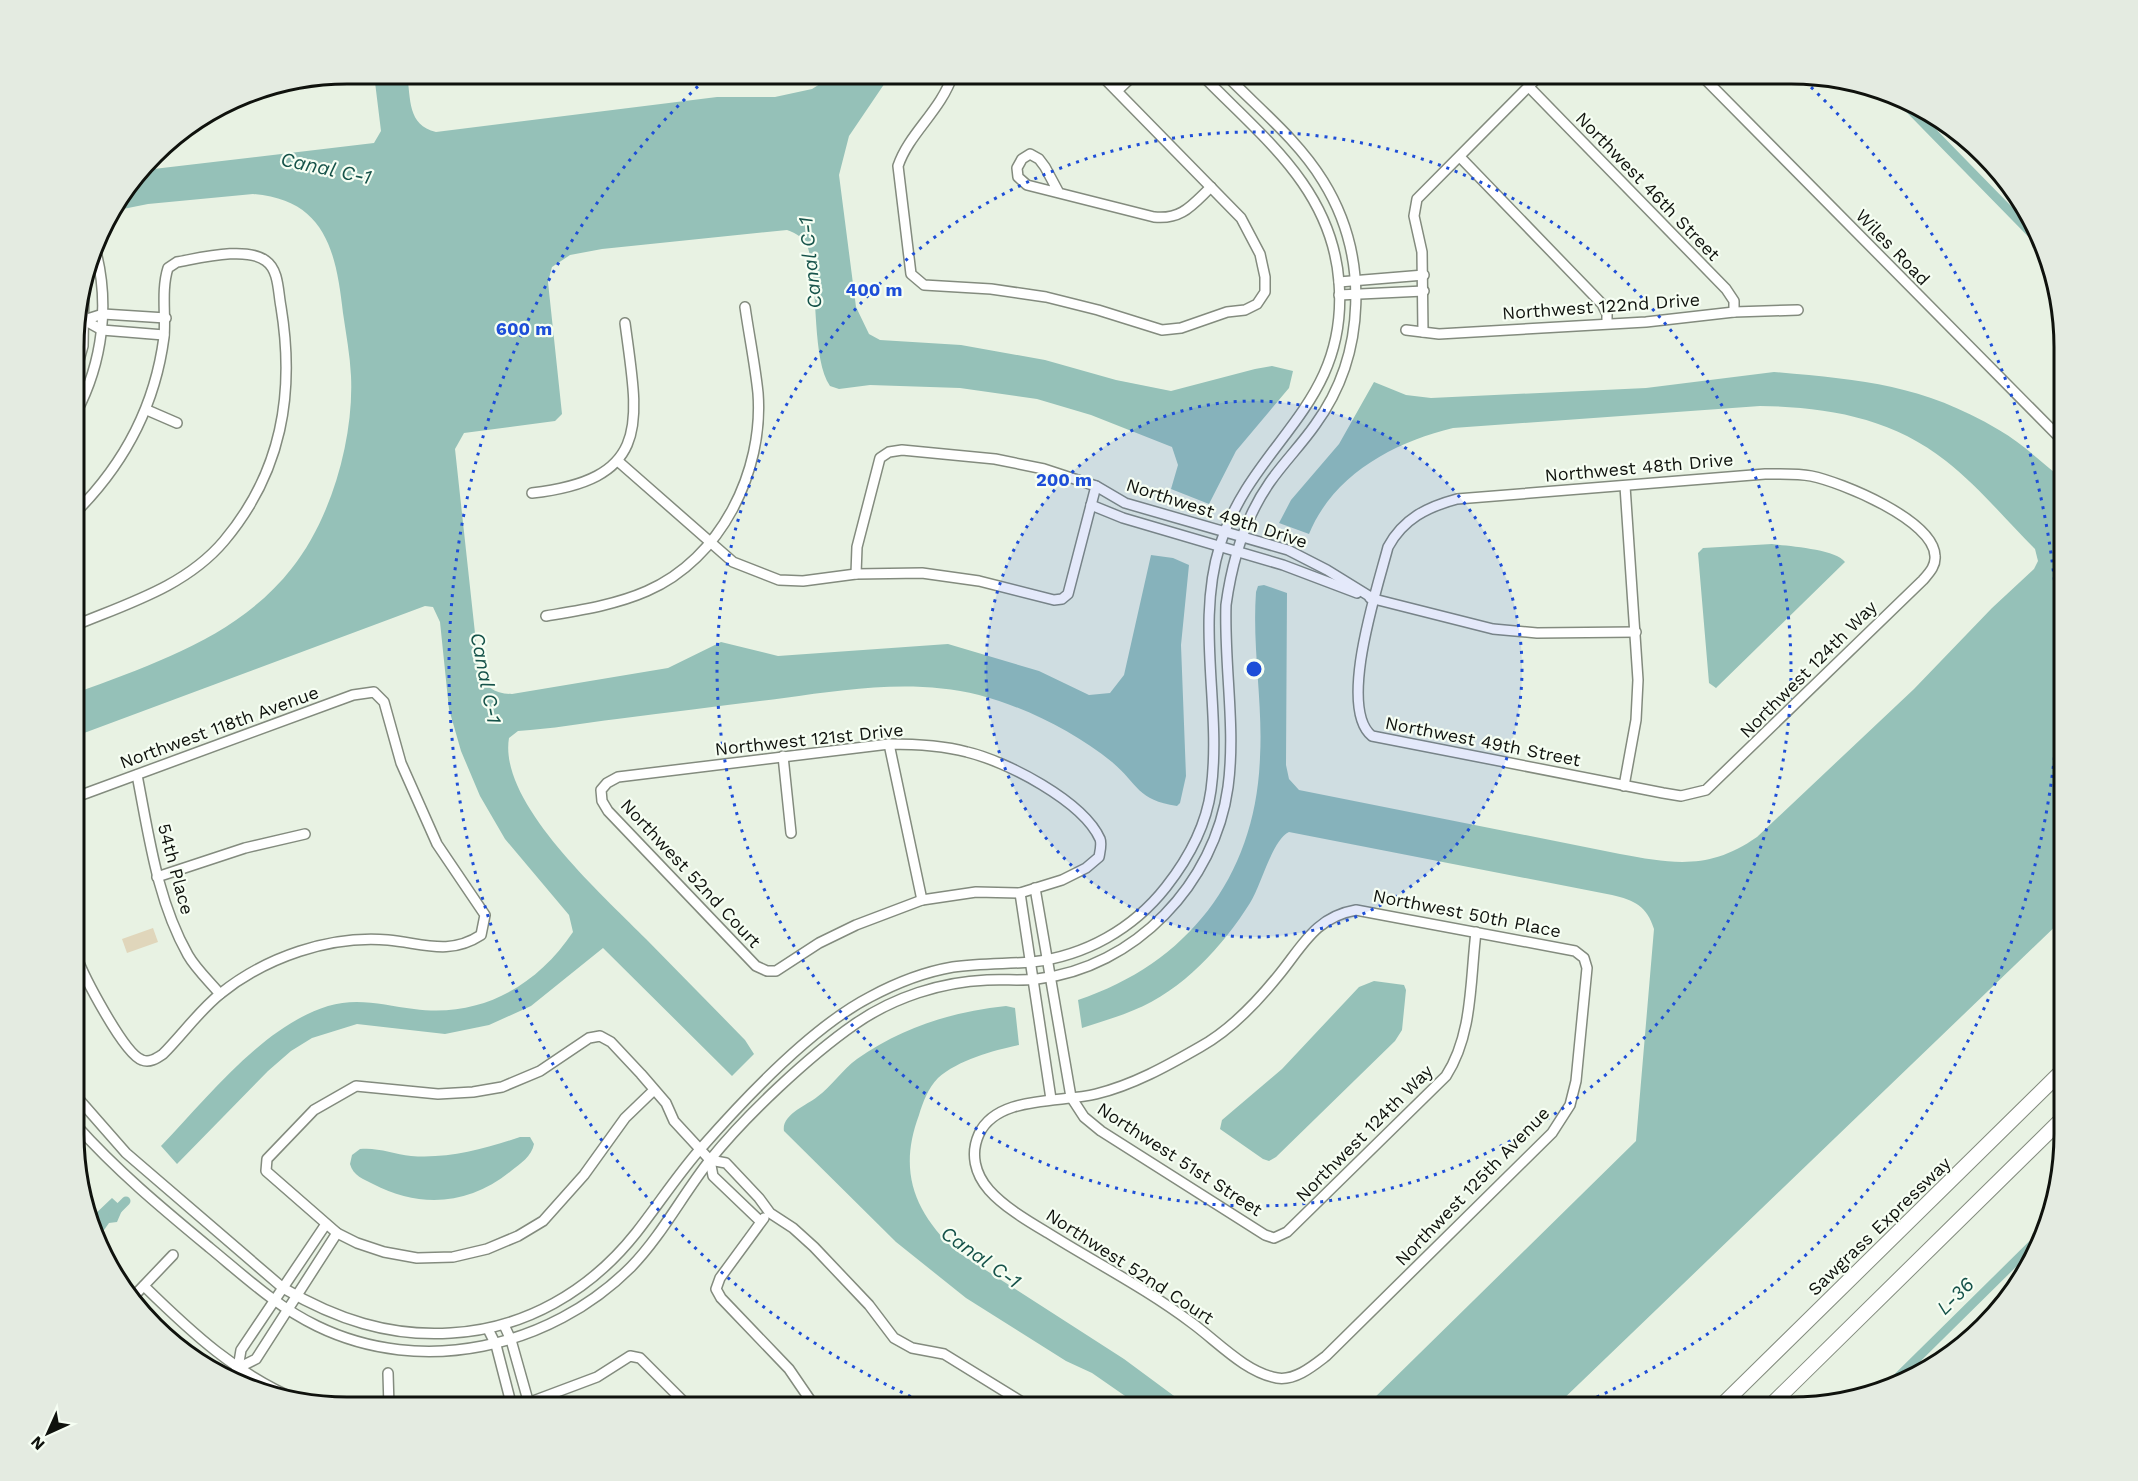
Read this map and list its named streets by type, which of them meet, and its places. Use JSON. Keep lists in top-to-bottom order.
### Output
{
  "streets": {
    "highway": ["Sawgrass Expressway"],
    "street": [
      "Northwest 46th Street",
      "Wiles Road",
      "Northwest 122nd Drive",
      "Northwest 48th Drive",
      "Northwest 49th Drive",
      "Northwest 124th Way",
      "Northwest 118th Avenue",
      "Northwest 121st Drive",
      "Northwest 49th Street",
      "54th Place",
      "Northwest 52nd Court",
      "Northwest 50th Place",
      "Northwest 51st Street",
      "Northwest 125th Avenue"
    ]
  },
  "crossings": [
    ["Northwest 46th Street", "Northwest 122nd Drive"],
    ["Northwest 48th Drive", "Northwest 49th Drive"],
    ["Northwest 48th Drive", "Northwest 124th Way"],
    ["Northwest 48th Drive", "Northwest 49th Street"],
    ["Northwest 49th Drive", "Northwest 49th Street"],
    ["Northwest 124th Way", "Northwest 49th Street"],
    ["Northwest 124th Way", "Northwest 50th Place"],
    ["Northwest 124th Way", "Northwest 51st Street"],
    ["Northwest 118th Avenue", "54th Place"],
    ["Northwest 121st Drive", "Northwest 52nd Court"],
    ["Northwest 121st Drive", "Northwest 51st Street"],
    ["Northwest 52nd Court", "Northwest 125th Avenue"],
    ["Northwest 50th Place", "Northwest 51st Street"],
    ["Northwest 50th Place", "Northwest 125th Avenue"]
  ],
  "water": ["Canal C-1", "L-36"],
  "north": "bottom left",
  "rings": ["400 m", "600 m", "200 m"]
}
